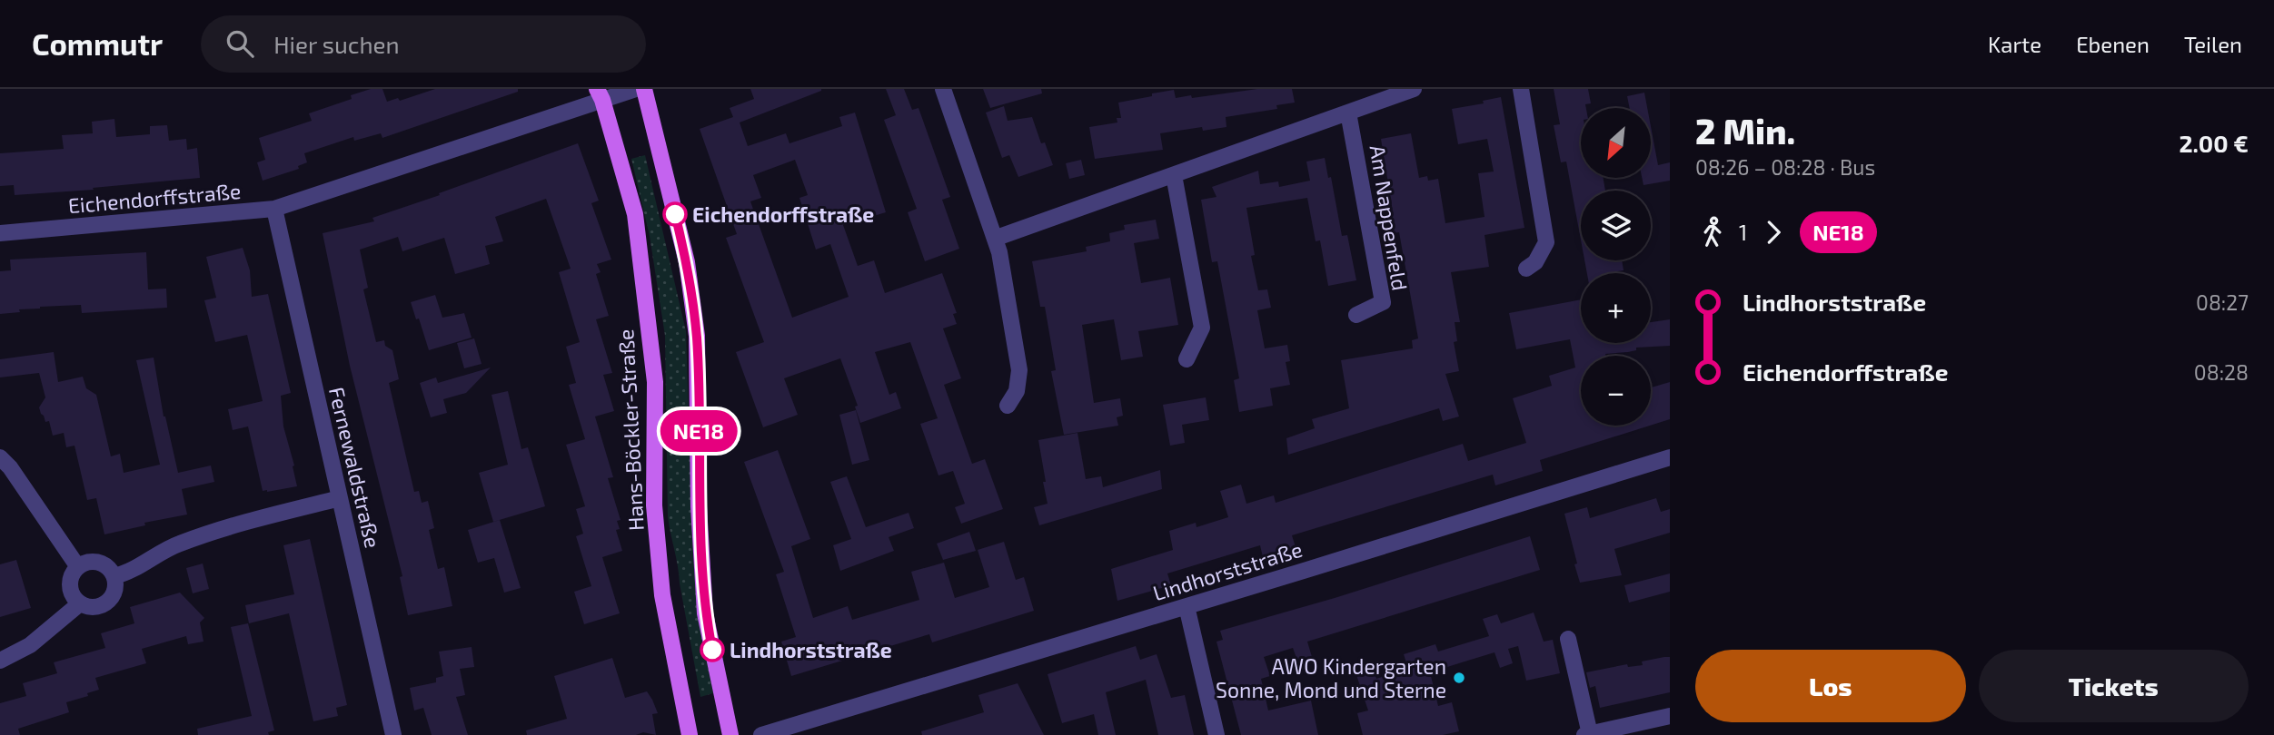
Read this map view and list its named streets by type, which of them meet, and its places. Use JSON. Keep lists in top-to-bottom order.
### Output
{
  "streets": {
    "main road": ["Hans-Böckler-Straße"],
    "street": [
      "Eichendorffstraße",
      "Am Nappenfeld",
      "Fernewaldstraße",
      "Lindhorststraße"
    ]
  },
  "crossings": [
    ["Eichendorffstraße", "Hans-Böckler-Straße"],
    ["Eichendorffstraße", "Fernewaldstraße"]
  ],
  "places": ["Eichendorffstraße", "Lindhorststraße", "AWO Kindergarten Sonne, Mond und Sterne"],
  "lines": ["bus line NE18"],
  "north": "bottom left",
  "page": {
    "header": "Commutr",
    "search": "Hier suchen",
    "nav": ["Karte", "Ebenen", "Teilen"],
    "on_map": "NE18",
    "heading": ["2 Min.", "08:26 – 08:28 · Bus", "2.00 €"],
    "map_buttons": ["+", "−"],
    "legs": ["1", "NE18"],
    "list": [
      {
        "name": "Lindhorststraße",
        "value": "08:27"
      },
      {
        "name": "Eichendorffstraße",
        "value": "08:28"
      }
    ],
    "buttons": ["Los", "Tickets"]
  }
}
